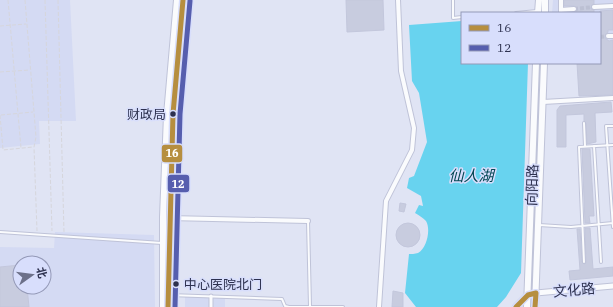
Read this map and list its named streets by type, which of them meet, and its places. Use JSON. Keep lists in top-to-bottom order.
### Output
{
  "streets": {
    "main road": ["向阳路"],
    "street": ["文化路"]
  },
  "crossings": [
    ["向阳路", "文化路"]
  ],
  "water": ["仙人湖"],
  "places": ["财政局", "中心医院北门"],
  "lines": ["transit line 16", "transit line 12"],
  "legend": ["16", "12"],
  "north": "right"
}
